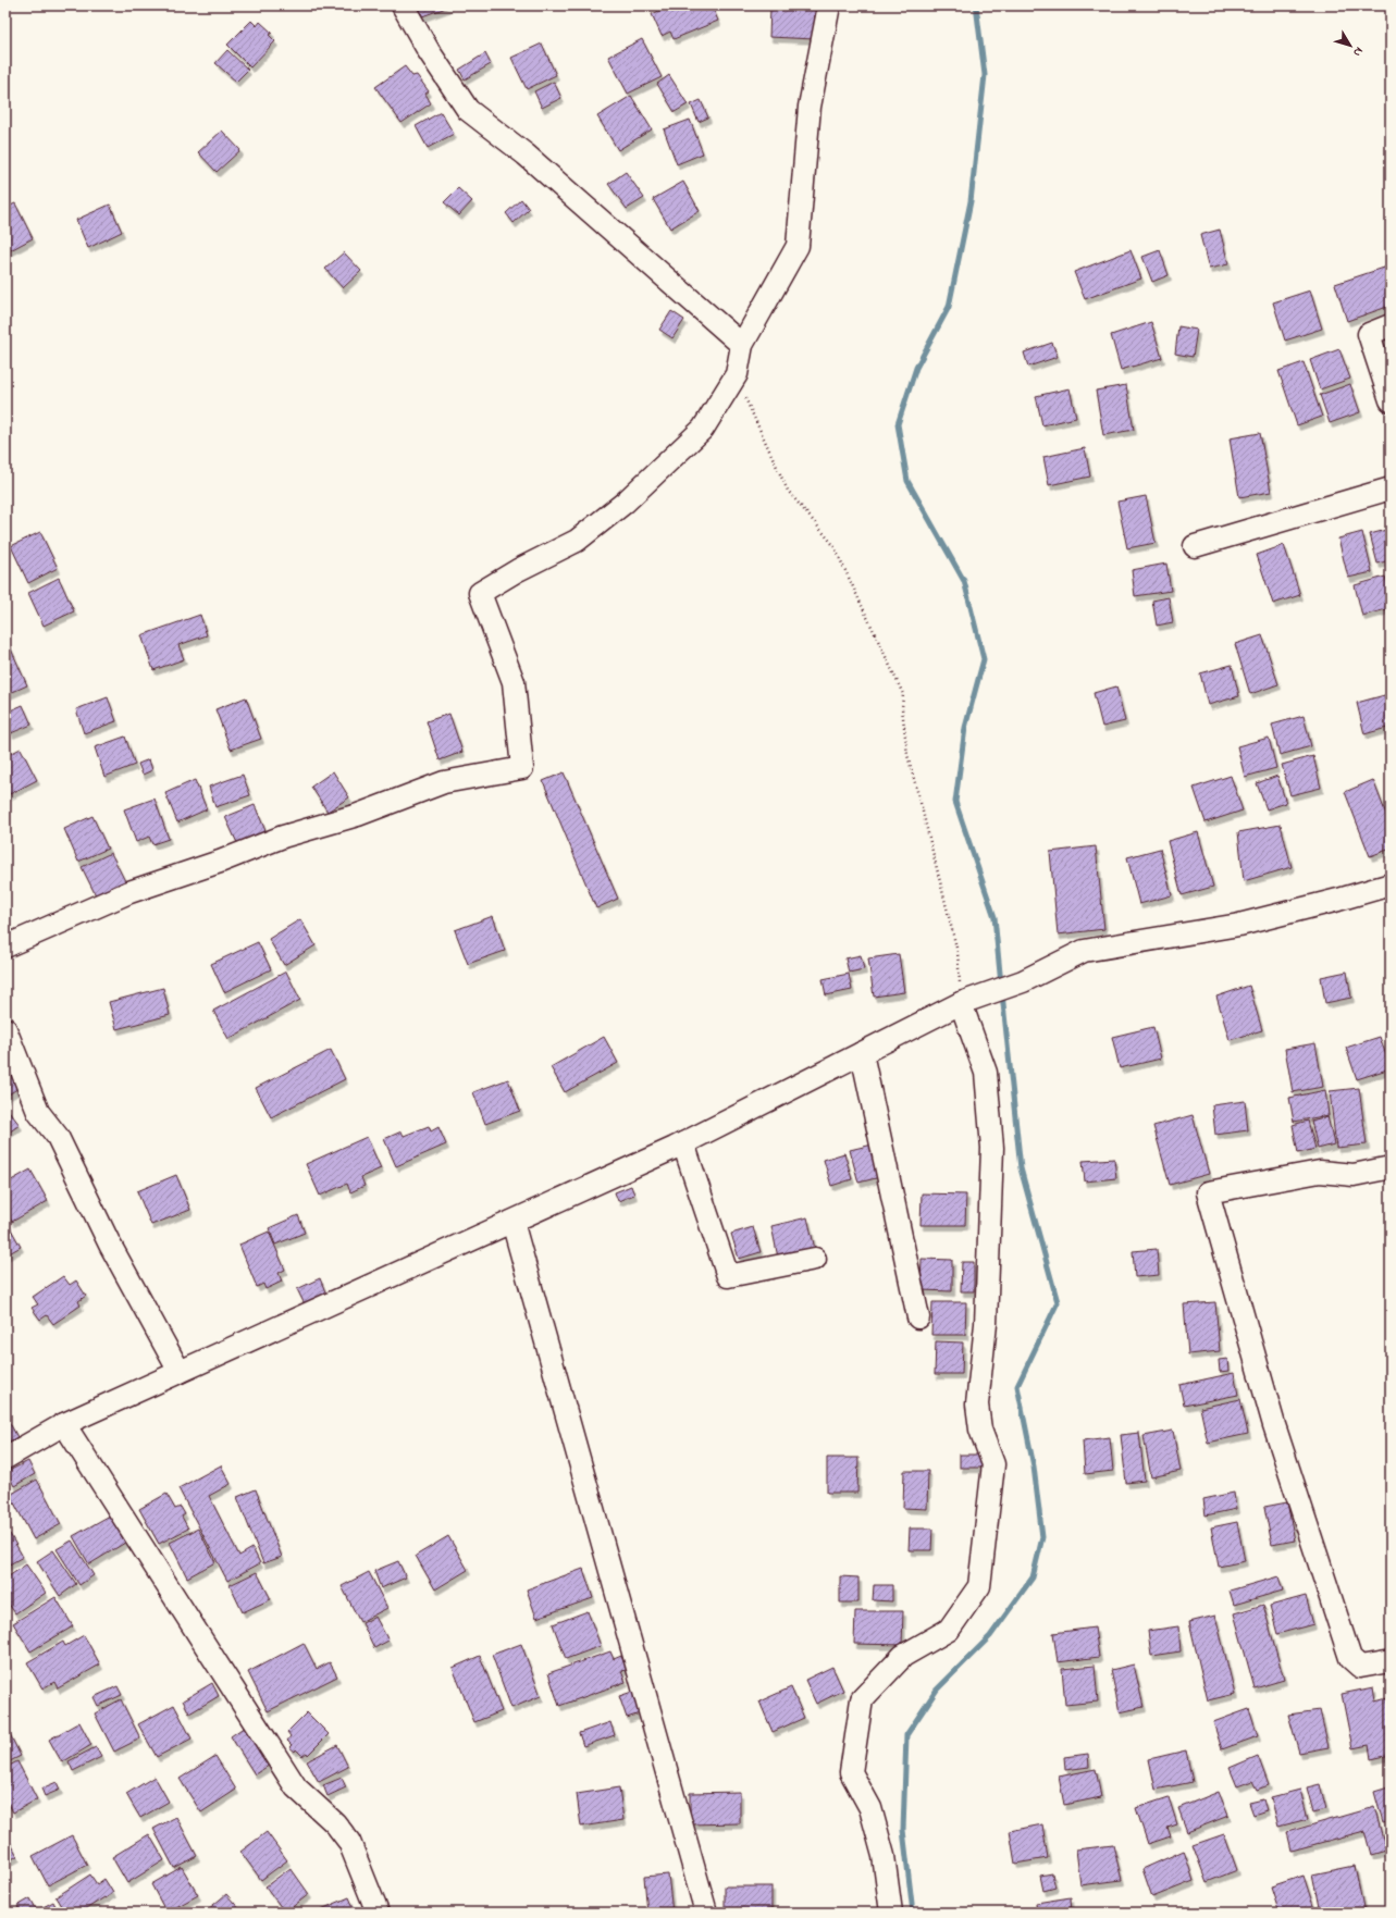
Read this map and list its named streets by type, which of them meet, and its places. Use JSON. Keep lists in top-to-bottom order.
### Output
{
  "north": "bottom right"
}
